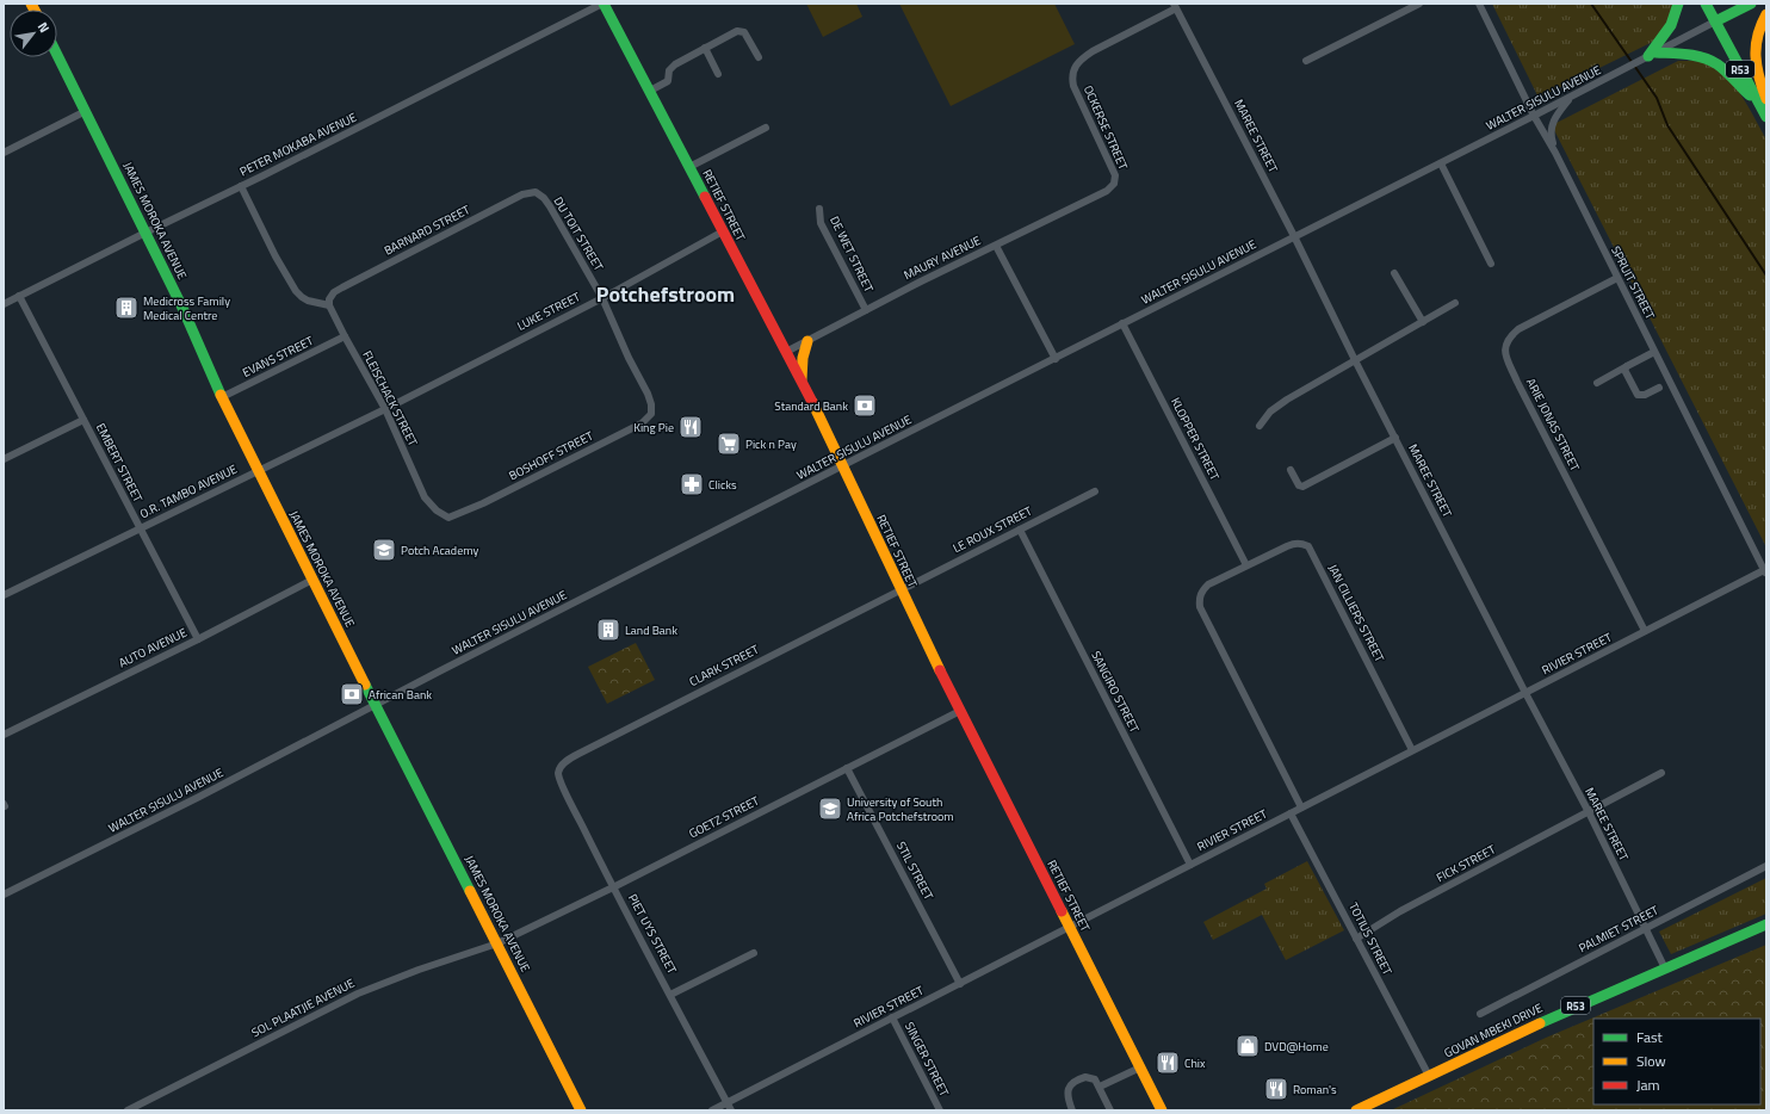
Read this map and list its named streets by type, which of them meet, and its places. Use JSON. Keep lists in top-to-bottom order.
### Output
{
  "streets": {
    "street": [
      "R53",
      "WALTER SISULU AVENUE",
      "OCKERSE STREET",
      "MAREE STREET",
      "PETER MOKABA AVENUE",
      "RETIEF STREET",
      "JAMES MOROKA AVENUE",
      "BARNARD STREET",
      "DU TOIT STREET",
      "DE WET STREET",
      "MAURY AVENUE",
      "SPRUIT STREET",
      "LUKE STREET",
      "EVANS STREET",
      "FLEISCHACK STREET",
      "ARIE JONAS STREET",
      "KLOPPER STREET",
      "BOSHOFF STREET",
      "EMBERT STREET",
      "O.R. TAMBO AVENUE",
      "LE ROUX STREET",
      "JAN CILLIERS STREET",
      "AUTO AVENUE",
      "RIVIER STREET",
      "CLARK STREET",
      "SANGIRO STREET",
      "GOETZ STREET",
      "FICK STREET",
      "STIL STREET",
      "PALMIET STREET",
      "PIET UYS STREET",
      "TOTIUS STREET",
      "SOL PLAATJIE AVENUE",
      "GOVAN MBEKI DRIVE",
      "SINGER STREET"
    ]
  },
  "crossings": [
    ["R53", "WALTER SISULU AVENUE"],
    ["WALTER SISULU AVENUE", "MAREE STREET"],
    ["WALTER SISULU AVENUE", "RETIEF STREET"],
    ["WALTER SISULU AVENUE", "JAMES MOROKA AVENUE"],
    ["WALTER SISULU AVENUE", "MAURY AVENUE"],
    ["WALTER SISULU AVENUE", "SPRUIT STREET"],
    ["WALTER SISULU AVENUE", "KLOPPER STREET"],
    ["OCKERSE STREET", "MAREE STREET"],
    ["OCKERSE STREET", "MAURY AVENUE"],
    ["MAREE STREET", "RIVIER STREET"],
    ["MAREE STREET", "FICK STREET"],
    ["MAREE STREET", "PALMIET STREET"],
    ["MAREE STREET", "GOVAN MBEKI DRIVE"],
    ["PETER MOKABA AVENUE", "RETIEF STREET"],
    ["PETER MOKABA AVENUE", "JAMES MOROKA AVENUE"],
    ["PETER MOKABA AVENUE", "EMBERT STREET"],
    ["RETIEF STREET", "MAURY AVENUE"],
    ["RETIEF STREET", "LUKE STREET"],
    ["RETIEF STREET", "LE ROUX STREET"],
    ["RETIEF STREET", "RIVIER STREET"],
    ["RETIEF STREET", "CLARK STREET"],
    ["RETIEF STREET", "GOETZ STREET"],
    ["JAMES MOROKA AVENUE", "EVANS STREET"],
    ["JAMES MOROKA AVENUE", "O.R. TAMBO AVENUE"],
    ["JAMES MOROKA AVENUE", "AUTO AVENUE"],
    ["JAMES MOROKA AVENUE", "GOETZ STREET"],
    ["JAMES MOROKA AVENUE", "SOL PLAATJIE AVENUE"],
    ["BARNARD STREET", "DU TOIT STREET"],
    ["BARNARD STREET", "FLEISCHACK STREET"],
    ["DU TOIT STREET", "LUKE STREET"],
    ["DU TOIT STREET", "BOSHOFF STREET"],
    ["DE WET STREET", "MAURY AVENUE"],
    ["SPRUIT STREET", "ARIE JONAS STREET"],
    ["SPRUIT STREET", "RIVIER STREET"],
    ["LUKE STREET", "FLEISCHACK STREET"],
    ["LUKE STREET", "O.R. TAMBO AVENUE"],
    ["EVANS STREET", "FLEISCHACK STREET"],
    ["FLEISCHACK STREET", "BOSHOFF STREET"],
    ["FLEISCHACK STREET", "O.R. TAMBO AVENUE"],
    ["ARIE JONAS STREET", "RIVIER STREET"],
    ["KLOPPER STREET", "JAN CILLIERS STREET"],
    ["EMBERT STREET", "O.R. TAMBO AVENUE"],
    ["EMBERT STREET", "AUTO AVENUE"],
    ["LE ROUX STREET", "CLARK STREET"],
    ["LE ROUX STREET", "SANGIRO STREET"],
    ["JAN CILLIERS STREET", "RIVIER STREET"],
    ["RIVIER STREET", "SANGIRO STREET"],
    ["RIVIER STREET", "STIL STREET"],
    ["RIVIER STREET", "PIET UYS STREET"],
    ["RIVIER STREET", "TOTIUS STREET"],
    ["RIVIER STREET", "SINGER STREET"],
    ["CLARK STREET", "PIET UYS STREET"],
    ["GOETZ STREET", "STIL STREET"],
    ["GOETZ STREET", "PIET UYS STREET"],
    ["GOETZ STREET", "SOL PLAATJIE AVENUE"],
    ["FICK STREET", "TOTIUS STREET"],
    ["TOTIUS STREET", "GOVAN MBEKI DRIVE"]
  ],
  "districts": ["Potchefstroom"],
  "places": {
    "building": ["Medicross Family Medical Centre", "Land Bank"],
    "bank": ["Standard Bank", "African Bank"],
    "restaurant": ["King Pie", "Chix", "Roman's"],
    "supermarket": ["Pick n Pay"],
    "pharmacy": ["Clicks"],
    "school or university": ["Potch Academy", "University of South Africa Potchefstroom"],
    "shop": ["DVD@Home"]
  },
  "legend": ["Fast", "Slow", "Jam"],
  "north": "top right"
}
